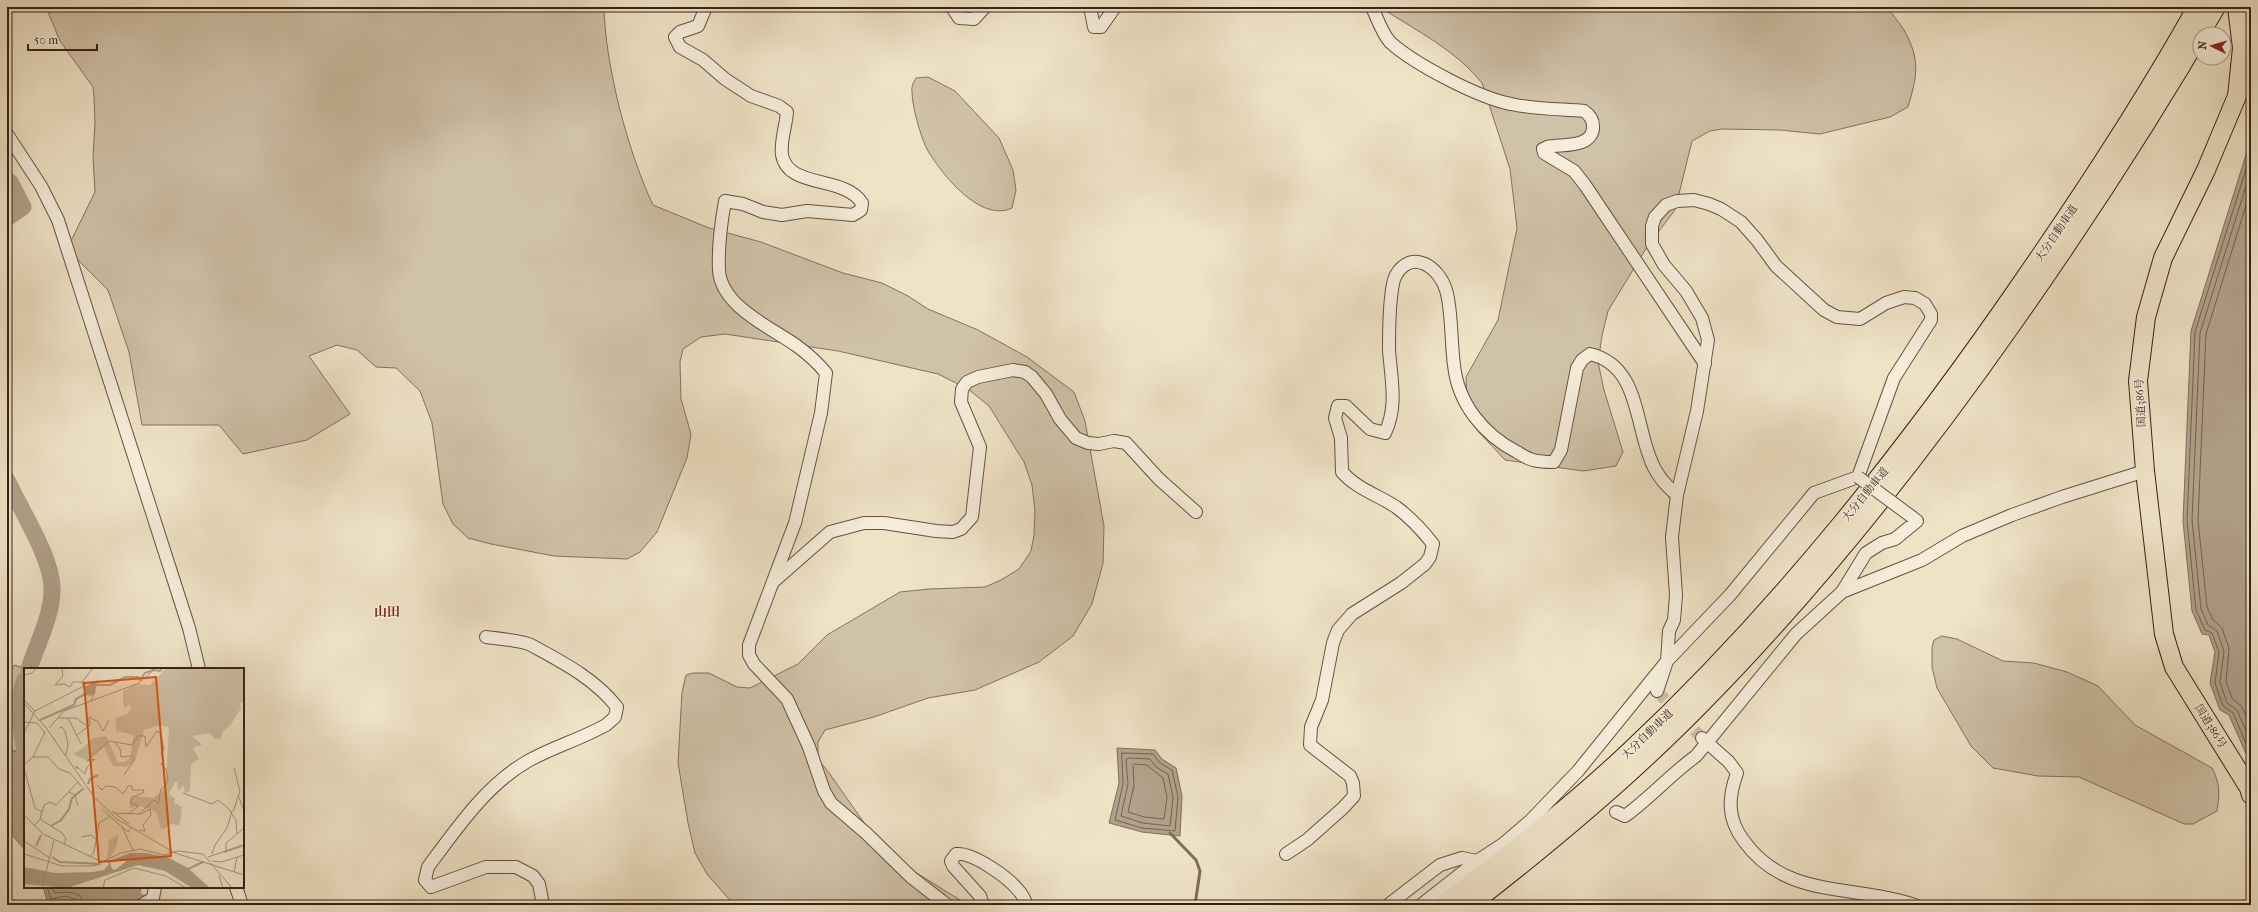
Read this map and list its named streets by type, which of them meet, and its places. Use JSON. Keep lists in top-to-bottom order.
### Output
{
  "streets": {
    "highway": ["大分自動車道", "国道386号"]
  },
  "districts": ["山田"],
  "scale_bar": "50 m",
  "north": "left"
}
